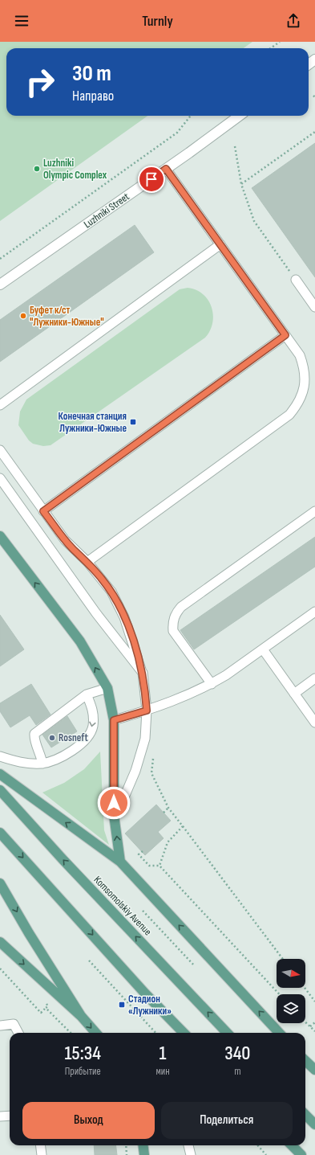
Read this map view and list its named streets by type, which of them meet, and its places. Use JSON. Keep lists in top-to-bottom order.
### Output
{
  "streets": {
    "main road": ["Komsomolskiy Avenue"],
    "street": ["Luzhniki Street"]
  },
  "places": {
    "other": ["Luzhniki Olympic Complex", "Буфет к/ст \"Лужники-Южные\"", "Rosneft"],
    "transit": ["Конечная станция Лужники-Южные", "Стадион «Лужники»"]
  },
  "north": "right",
  "page": {
    "header": "Turnly",
    "turn": ["30 m", "Направо"],
    "eta": [
      "15:34",
      "Прибытие",
      "1",
      "мин",
      "340",
      "m"
    ],
    "buttons": ["Выход", "Поделиться"]
  }
}
